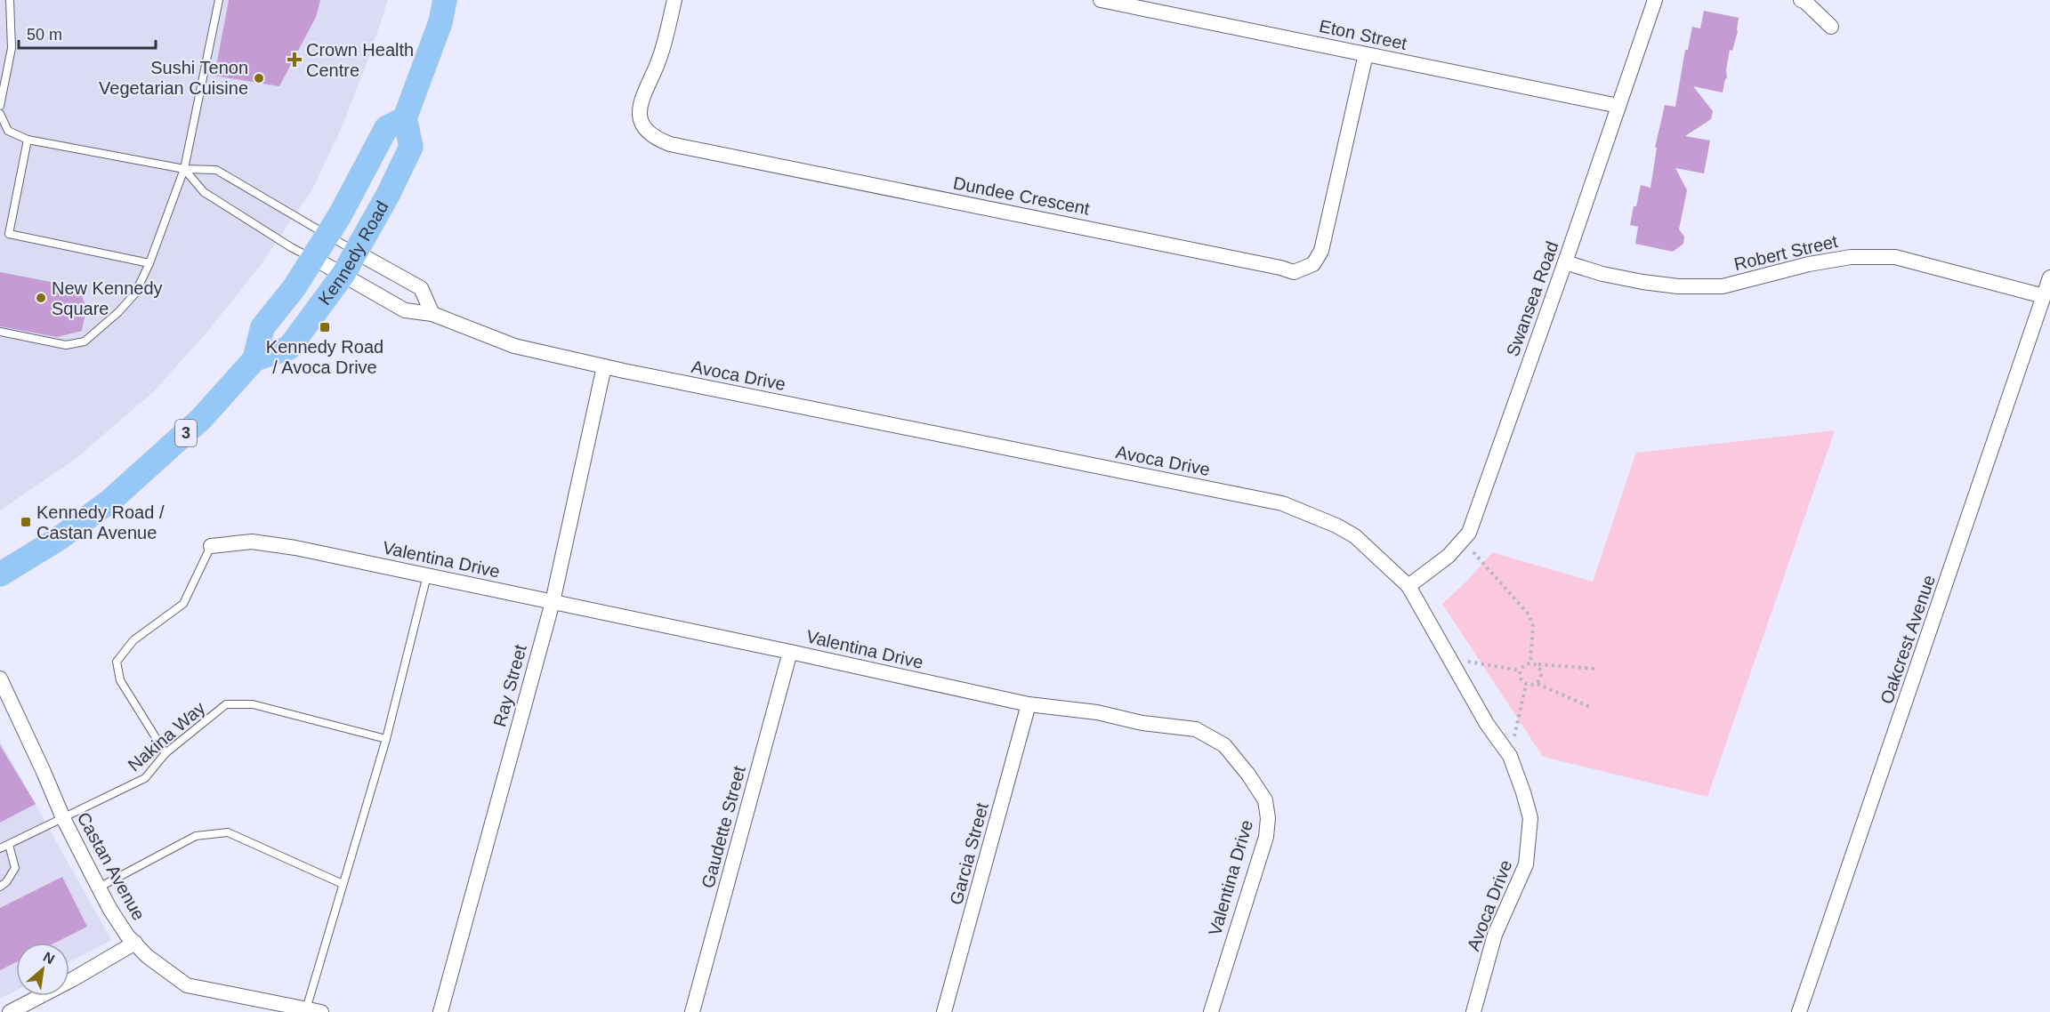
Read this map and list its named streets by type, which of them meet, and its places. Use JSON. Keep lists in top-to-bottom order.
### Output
{
  "streets": {
    "main road": ["Kennedy Road", "3"],
    "street": [
      "Eton Street",
      "Dundee Crescent",
      "Robert Street",
      "Swansea Road",
      "Avoca Drive",
      "Valentina Drive",
      "Oakcrest Avenue",
      "Ray Street",
      "Gaudette Street",
      "Garcia Street",
      "Castan Avenue"
    ],
    "lane": ["Nakina Way"]
  },
  "crossings": [
    ["Eton Street", "Dundee Crescent"],
    ["Eton Street", "Swansea Road"],
    ["Kennedy Road", "Avoca Drive"],
    ["Robert Street", "Swansea Road"],
    ["Robert Street", "Oakcrest Avenue"],
    ["Swansea Road", "Avoca Drive"],
    ["Avoca Drive", "Ray Street"],
    ["Valentina Drive", "Ray Street"],
    ["Valentina Drive", "Gaudette Street"],
    ["Valentina Drive", "Garcia Street"],
    ["Nakina Way", "Castan Avenue"]
  ],
  "places": {
    "health": ["Crown Health Centre"],
    "other": ["Sushi Tenon Vegetarian Cuisine", "New Kennedy Square"],
    "transit": ["Kennedy Road / Avoca Drive", "Kennedy Road / Castan Avenue"]
  },
  "scale_bar": "50 m",
  "north": "top right"
}
